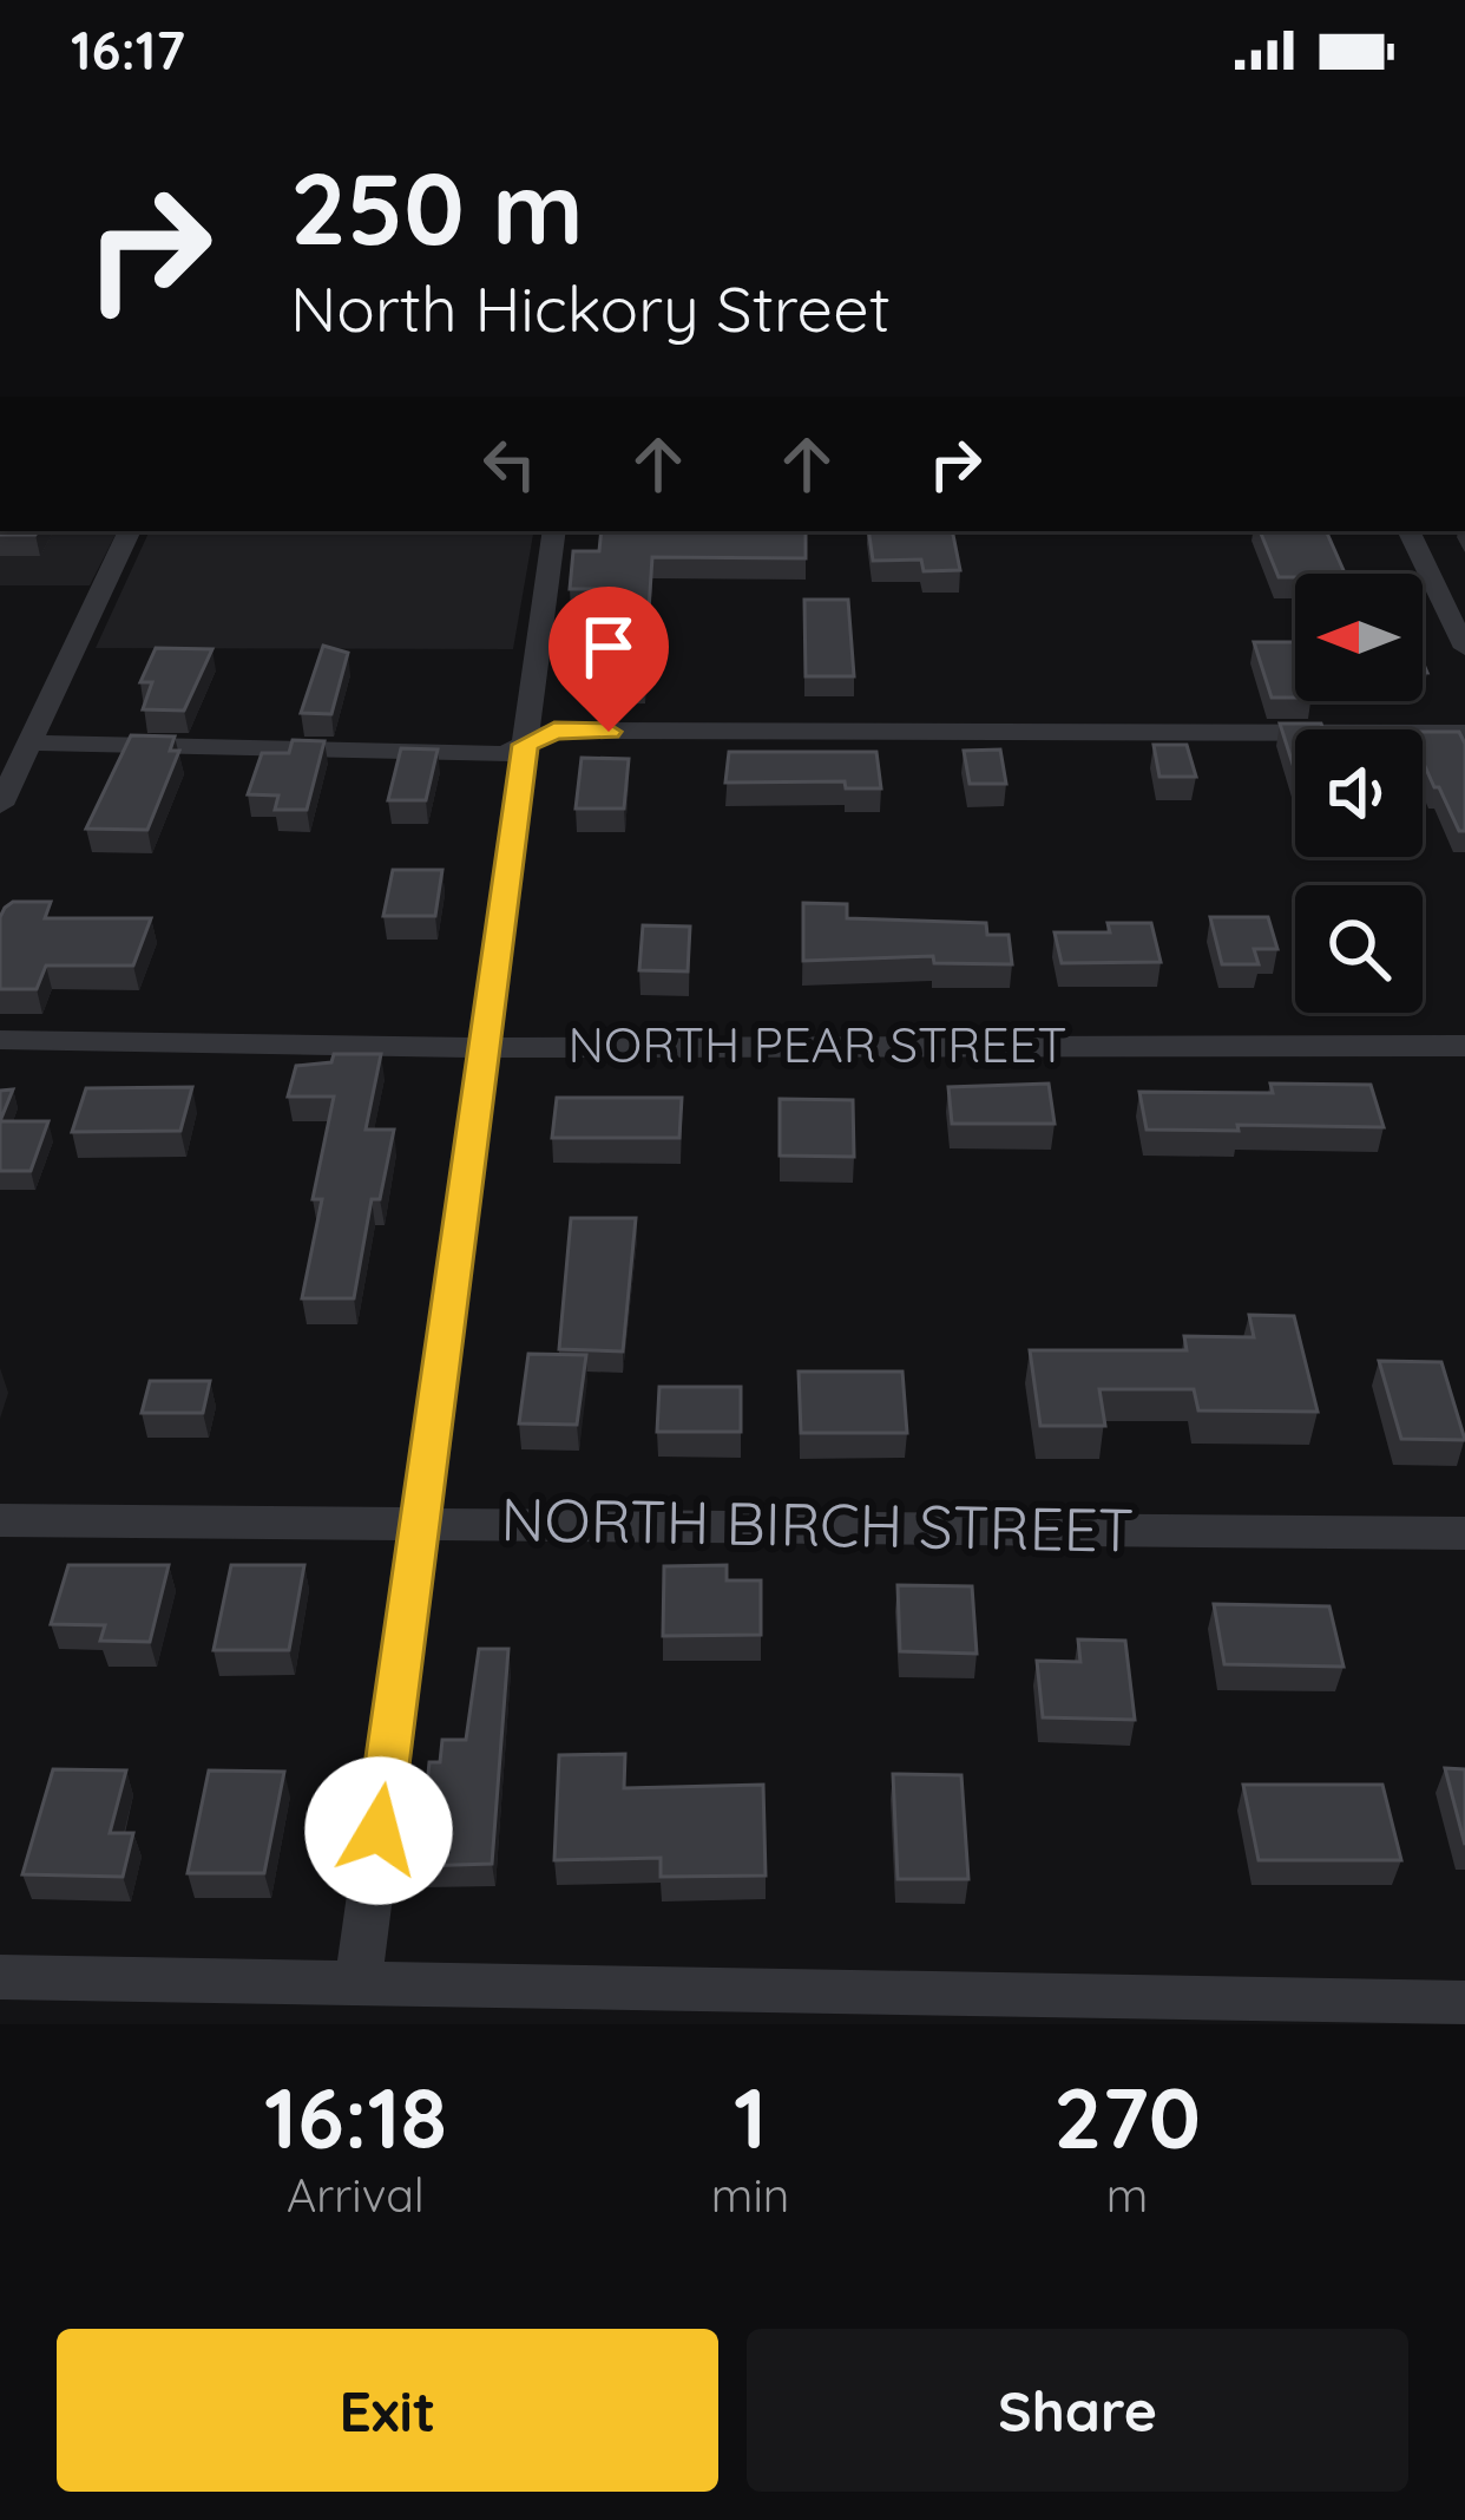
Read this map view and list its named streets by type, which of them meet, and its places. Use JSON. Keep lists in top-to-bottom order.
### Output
{
  "streets": {
    "street": ["NORTH PEAR STREET", "NORTH BIRCH STREET"]
  },
  "north": "left",
  "page": {
    "status": "16:17",
    "turn": ["250 m", "North Hickory Street"],
    "eta": [
      "16:18",
      "Arrival",
      "1",
      "min",
      "270",
      "m"
    ],
    "buttons": ["Exit", "Share"]
  }
}
